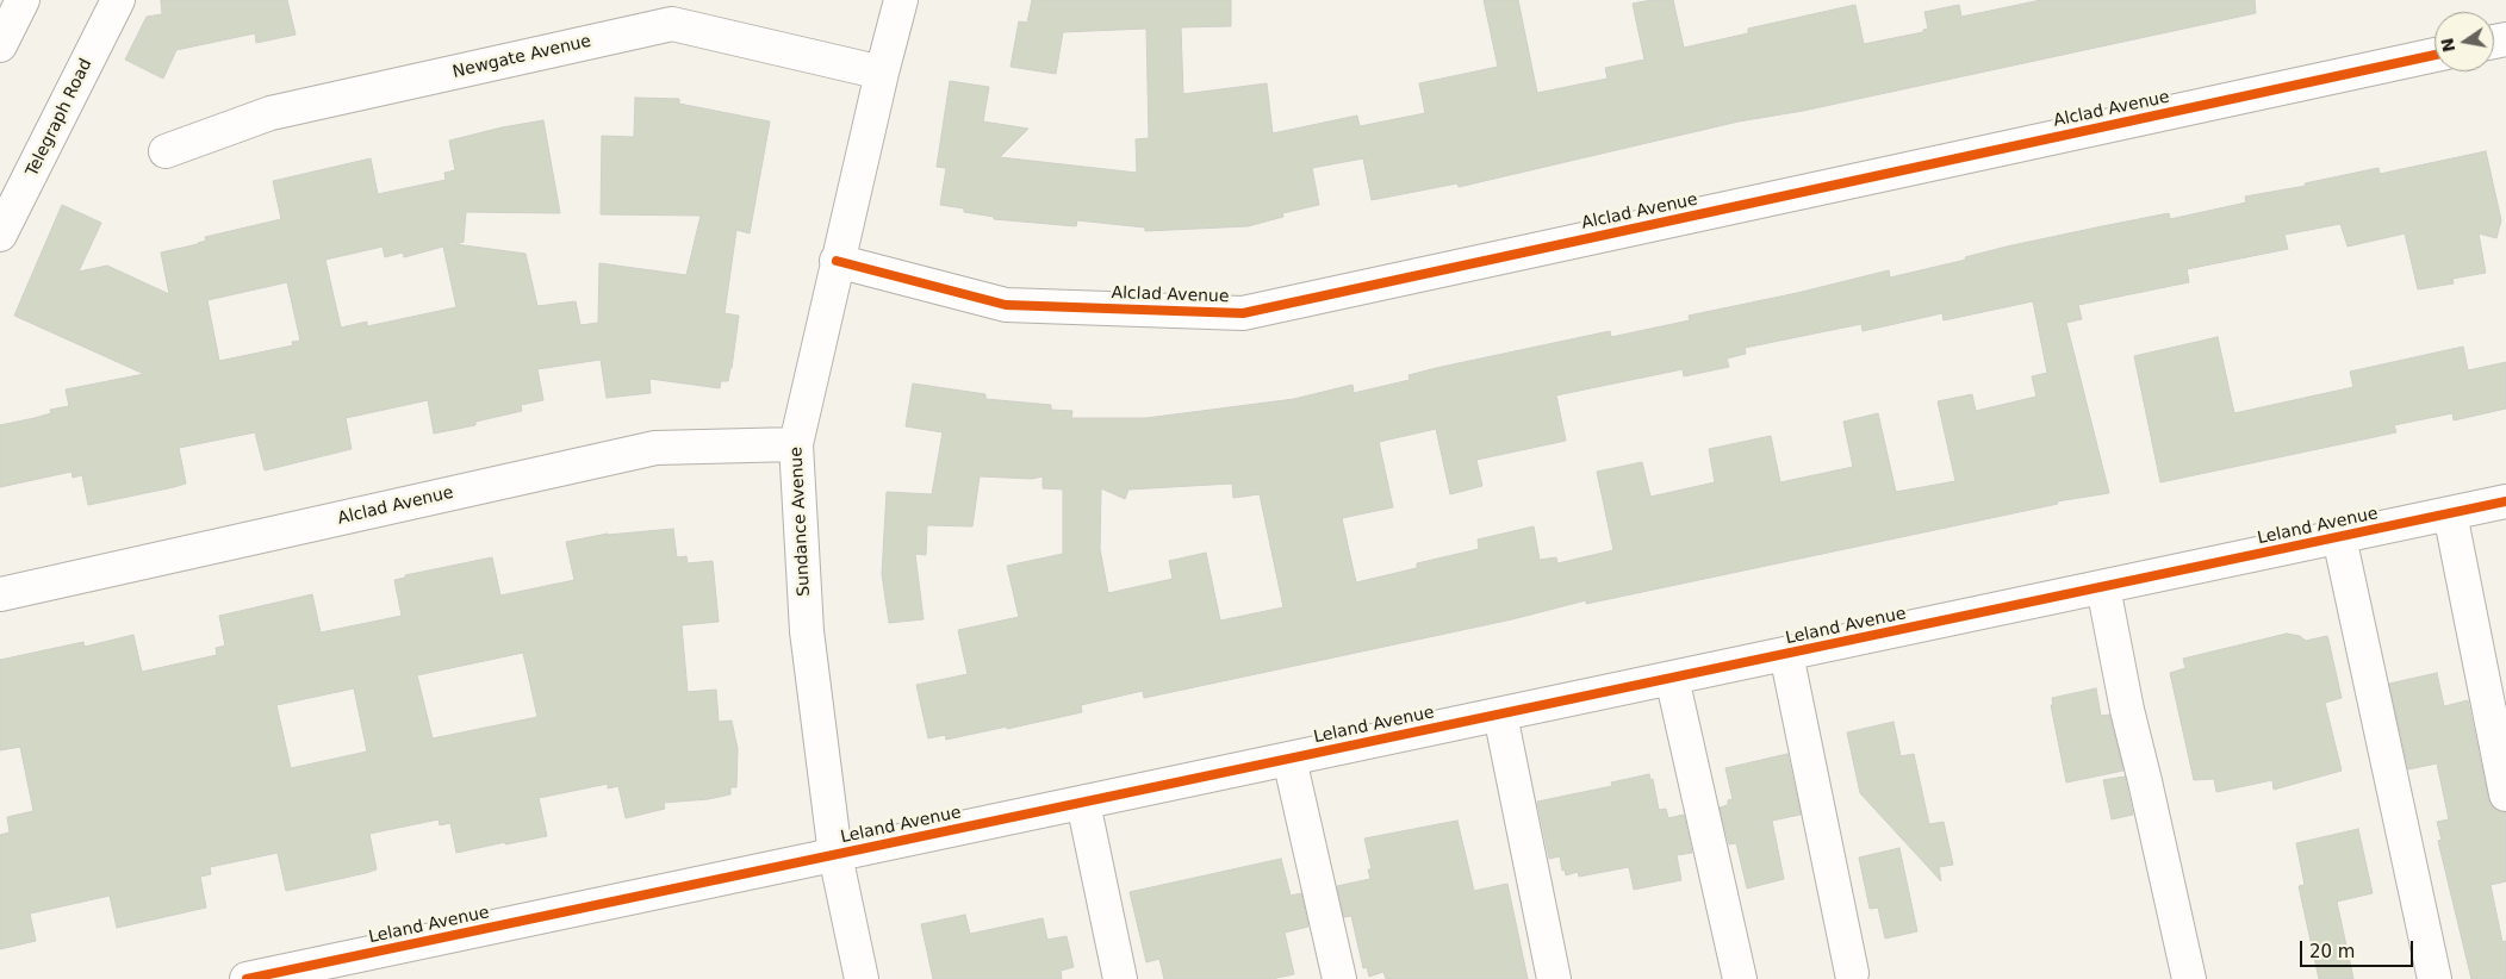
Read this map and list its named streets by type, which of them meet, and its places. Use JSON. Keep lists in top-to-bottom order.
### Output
{
  "streets": {
    "street": [
      "Newgate Avenue",
      "Alclad Avenue",
      "Telegraph Road",
      "Sundance Avenue",
      "Leland Avenue"
    ]
  },
  "crossings": [
    ["Newgate Avenue", "Sundance Avenue"],
    ["Alclad Avenue", "Sundance Avenue"],
    ["Sundance Avenue", "Leland Avenue"]
  ],
  "scale_bar": "20 m",
  "north": "left"
}
